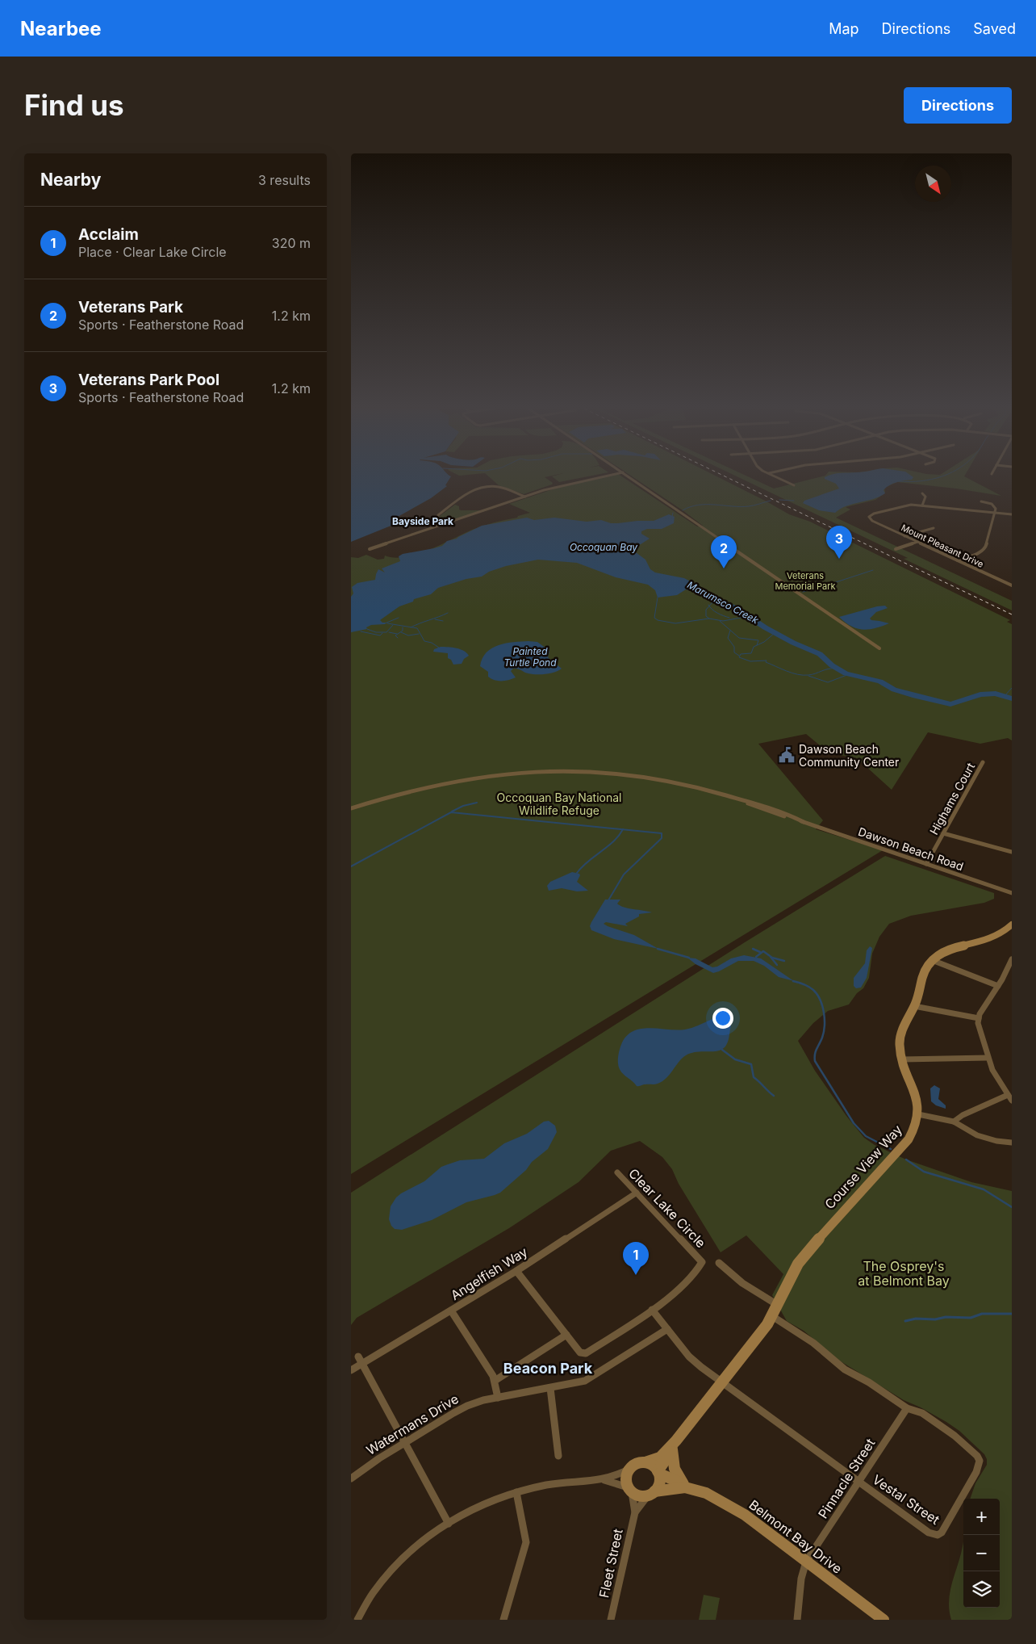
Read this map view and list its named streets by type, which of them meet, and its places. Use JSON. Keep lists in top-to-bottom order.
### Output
{
  "streets": {
    "street": [
      "Mount Pleasant Drive",
      "Highams Court",
      "Dawson Beach Road",
      "Course View Way",
      "Clear Lake Circle",
      "Angelfish Way",
      "Watermans Drive",
      "Pinnacle Street",
      "Vestal Street",
      "Belmont Bay Drive",
      "Fleet Street"
    ]
  },
  "crossings": [
    ["Highams Court", "Dawson Beach Road"],
    ["Course View Way", "Vestal Street"],
    ["Course View Way", "Belmont Bay Drive"],
    ["Course View Way", "Fleet Street"],
    ["Clear Lake Circle", "Angelfish Way"],
    ["Pinnacle Street", "Vestal Street"],
    ["Pinnacle Street", "Belmont Bay Drive"],
    ["Belmont Bay Drive", "Fleet Street"]
  ],
  "districts": ["Bayside Park", "Beacon Park"],
  "water": ["Occoquan Bay", "Marumsco Creek", "Painted Turtle Pond"],
  "parks": ["Veterans Memorial Park", "Occoquan Bay National Wildlife Refuge", "The Osprey's at Belmont Bay"],
  "places": {
    "public building": ["Dawson Beach Community Center"]
  },
  "north": "bottom right",
  "page": {
    "header": "Nearbee",
    "nav": ["Map", "Directions", "Saved"],
    "buttons": "Directions",
    "title": "Find us",
    "heading": ["Nearby", "3 results"],
    "list": [
      {
        "mark": "1",
        "name": "Acclaim",
        "note": "Place · Clear Lake Circle",
        "value": "320 m"
      },
      {
        "mark": "2",
        "name": "Veterans Park",
        "note": "Sports · Featherstone Road",
        "value": "1.2 km"
      },
      {
        "mark": "3",
        "name": "Veterans Park Pool",
        "note": "Sports · Featherstone Road",
        "value": "1.2 km"
      }
    ],
    "pins": ["3", "2", "1"],
    "map_buttons": ["+", "−"]
  }
}
